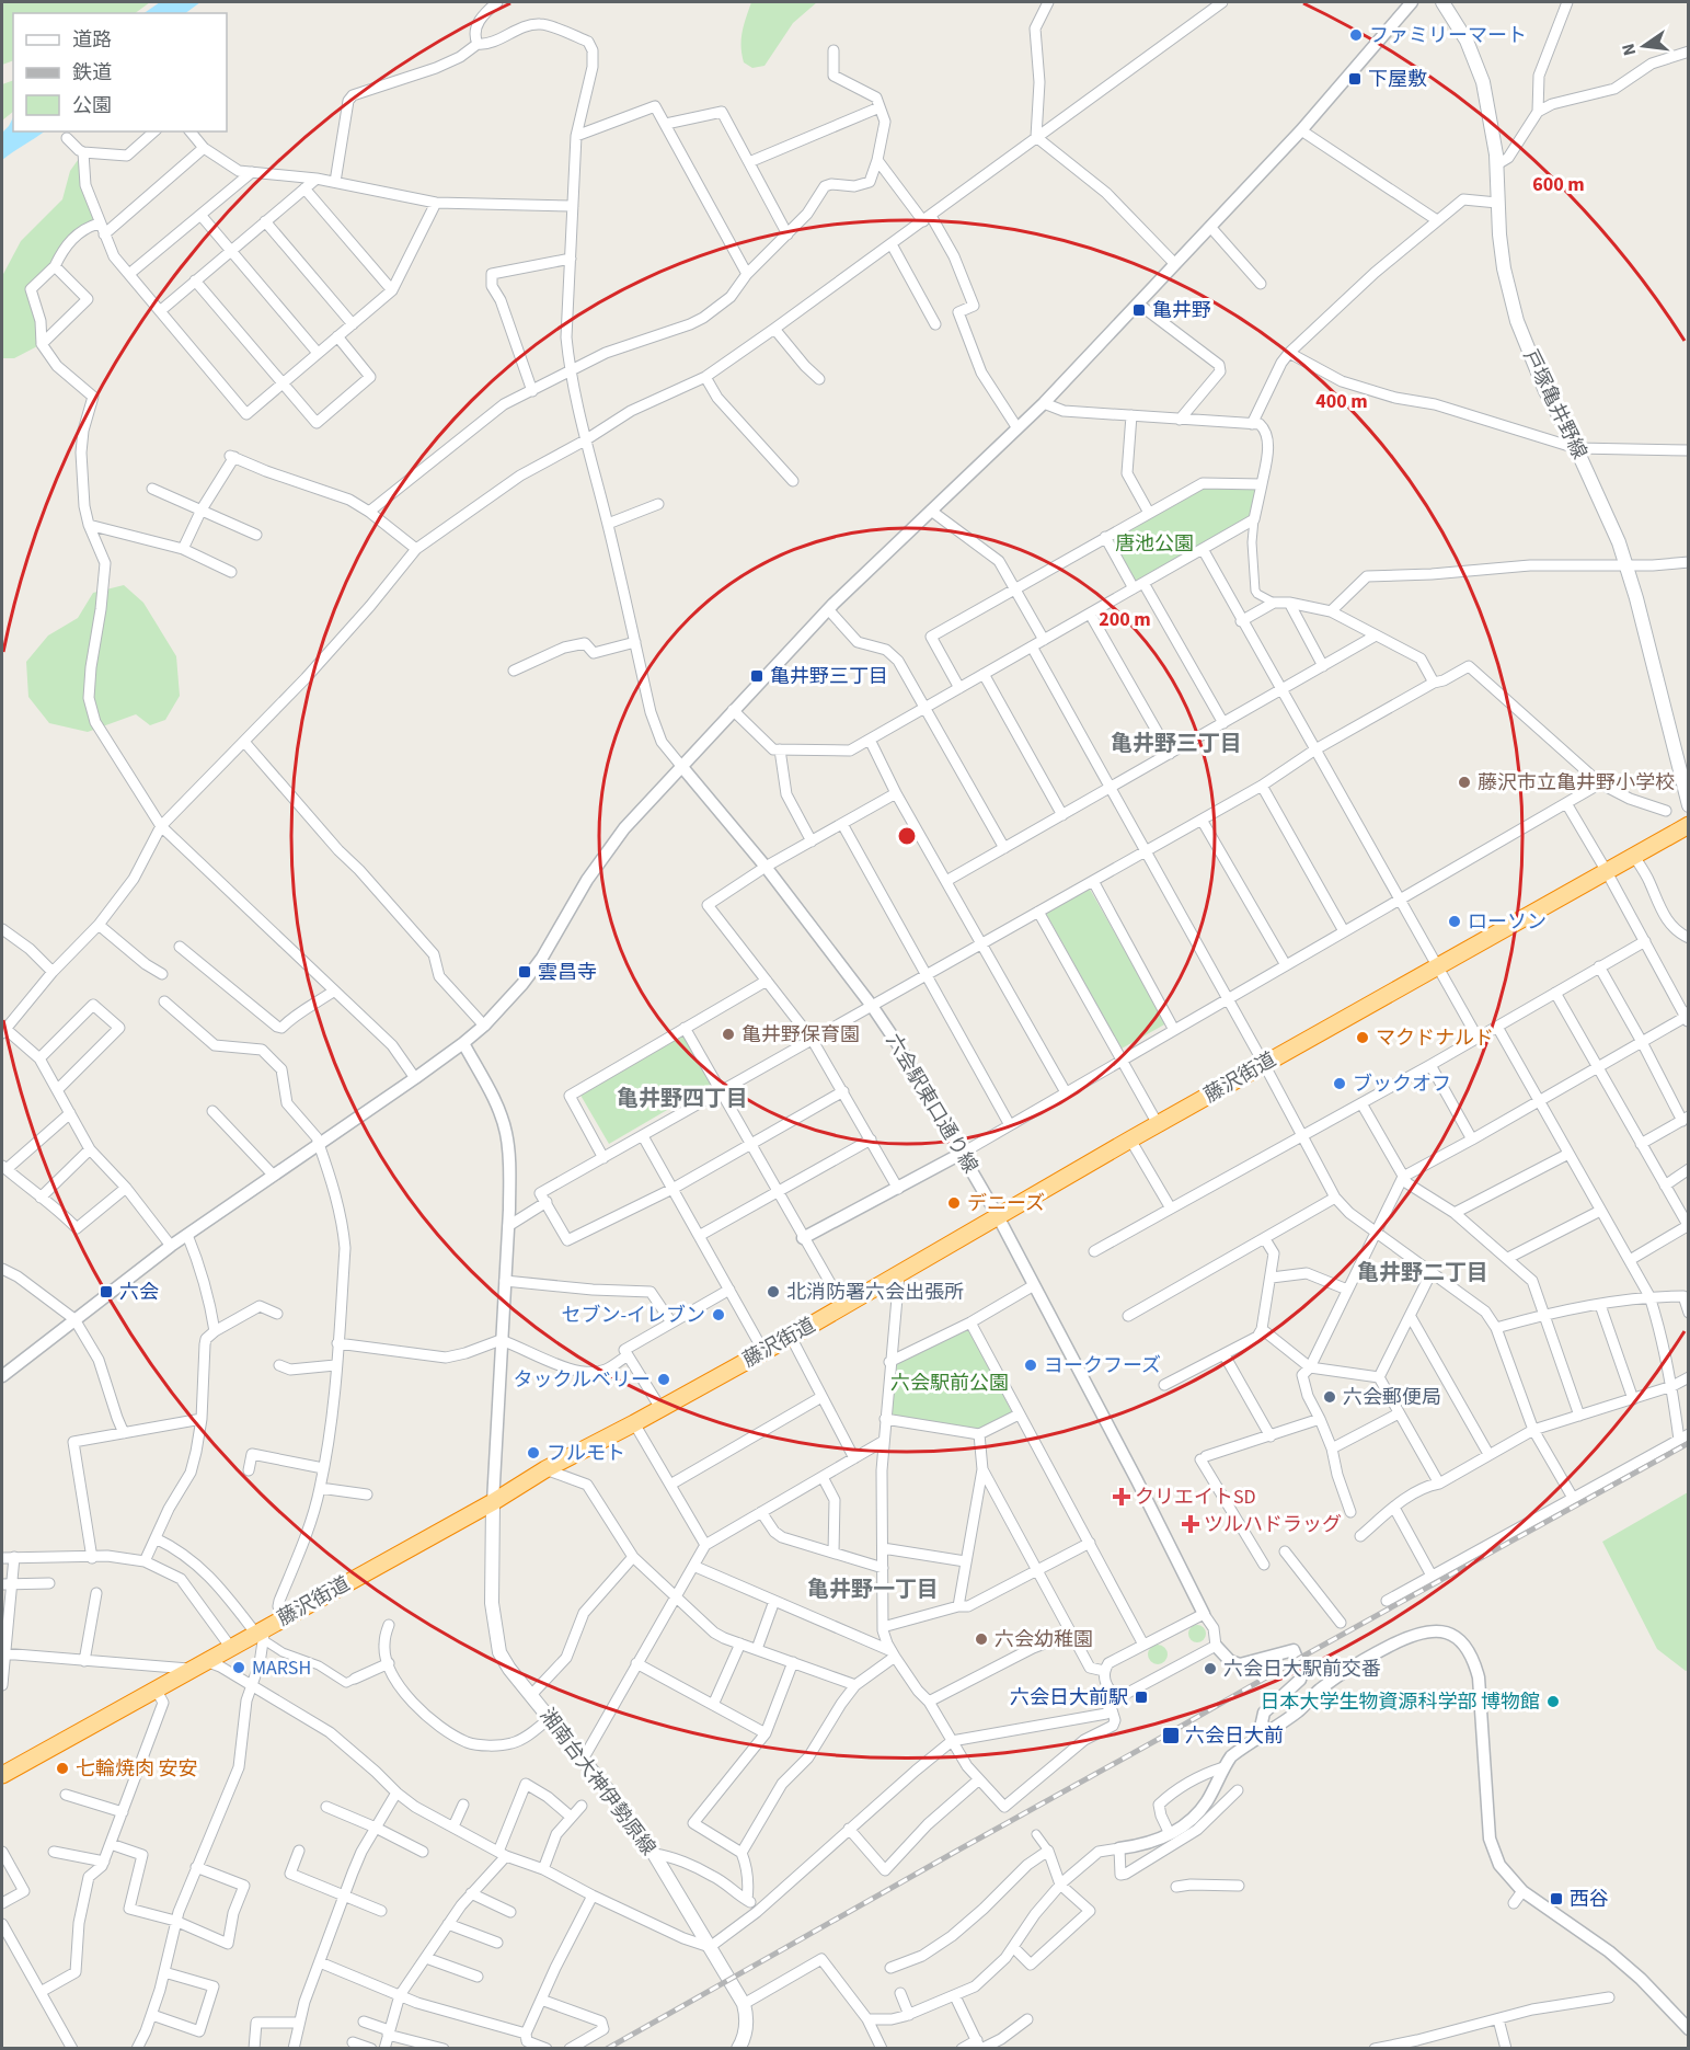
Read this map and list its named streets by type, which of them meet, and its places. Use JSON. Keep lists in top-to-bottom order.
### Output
{
  "streets": {
    "highway": ["藤沢街道"],
    "main road": ["戸塚亀井野線", "湘南台大神伊勢原線"],
    "street": ["六会駅東口通り線"]
  },
  "crossings": [
    ["藤沢街道", "六会駅東口通り線"],
    ["藤沢街道", "湘南台大神伊勢原線"]
  ],
  "districts": [
    "亀井野三丁目",
    "亀井野四丁目",
    "亀井野二丁目",
    "亀井野一丁目"
  ],
  "parks": ["唐池公園", "六会駅前公園"],
  "places": {
    "other": [
      "ファミリーマート",
      "藤沢市立亀井野小学校",
      "ローソン",
      "亀井野保育園",
      "マクドナルド",
      "ブックオフ",
      "デニーズ",
      "北消防署六会出張所",
      "セブン-イレブン",
      "ヨークフーズ",
      "タックルベリー",
      "六会郵便局",
      "フルモト",
      "六会幼稚園",
      "MARSH",
      "六会日大駅前交番",
      "日本大学生物資源科学部 博物館",
      "七輪焼肉 安安"
    ],
    "transit": [
      "下屋敷",
      "亀井野",
      "亀井野三丁目",
      "雲昌寺",
      "六会",
      "六会日大前駅",
      "六会日大前",
      "西谷"
    ],
    "health": ["クリエイトSD", "ツルハドラッグ"]
  },
  "legend": ["道路", "鉄道", "公園"],
  "north": "left",
  "rings": ["600 m", "400 m", "200 m"]
}
